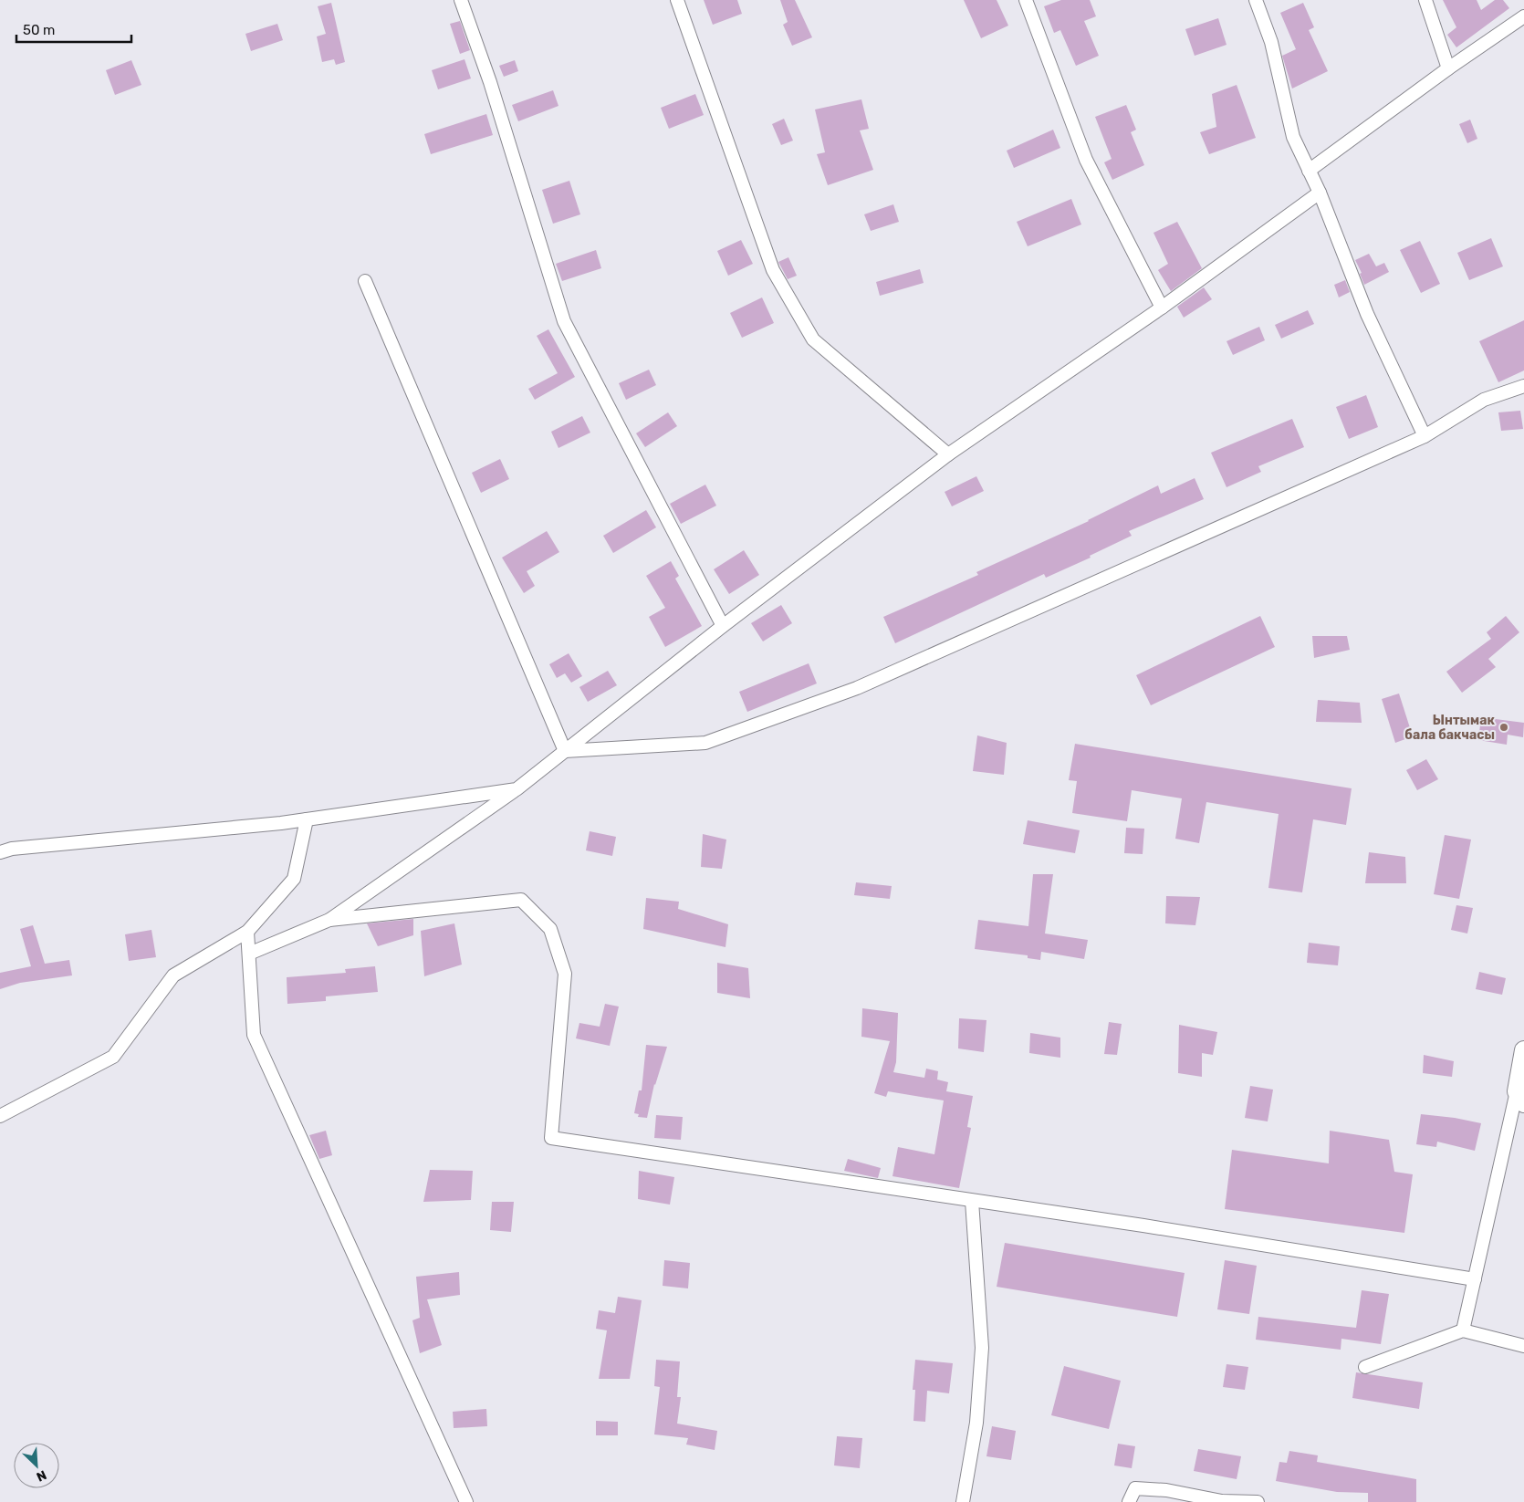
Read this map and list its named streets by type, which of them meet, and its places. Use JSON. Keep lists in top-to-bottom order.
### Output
{
  "places": ["Ынтымак бала бакчасы"],
  "scale_bar": "50 m",
  "north": "bottom right"
}
